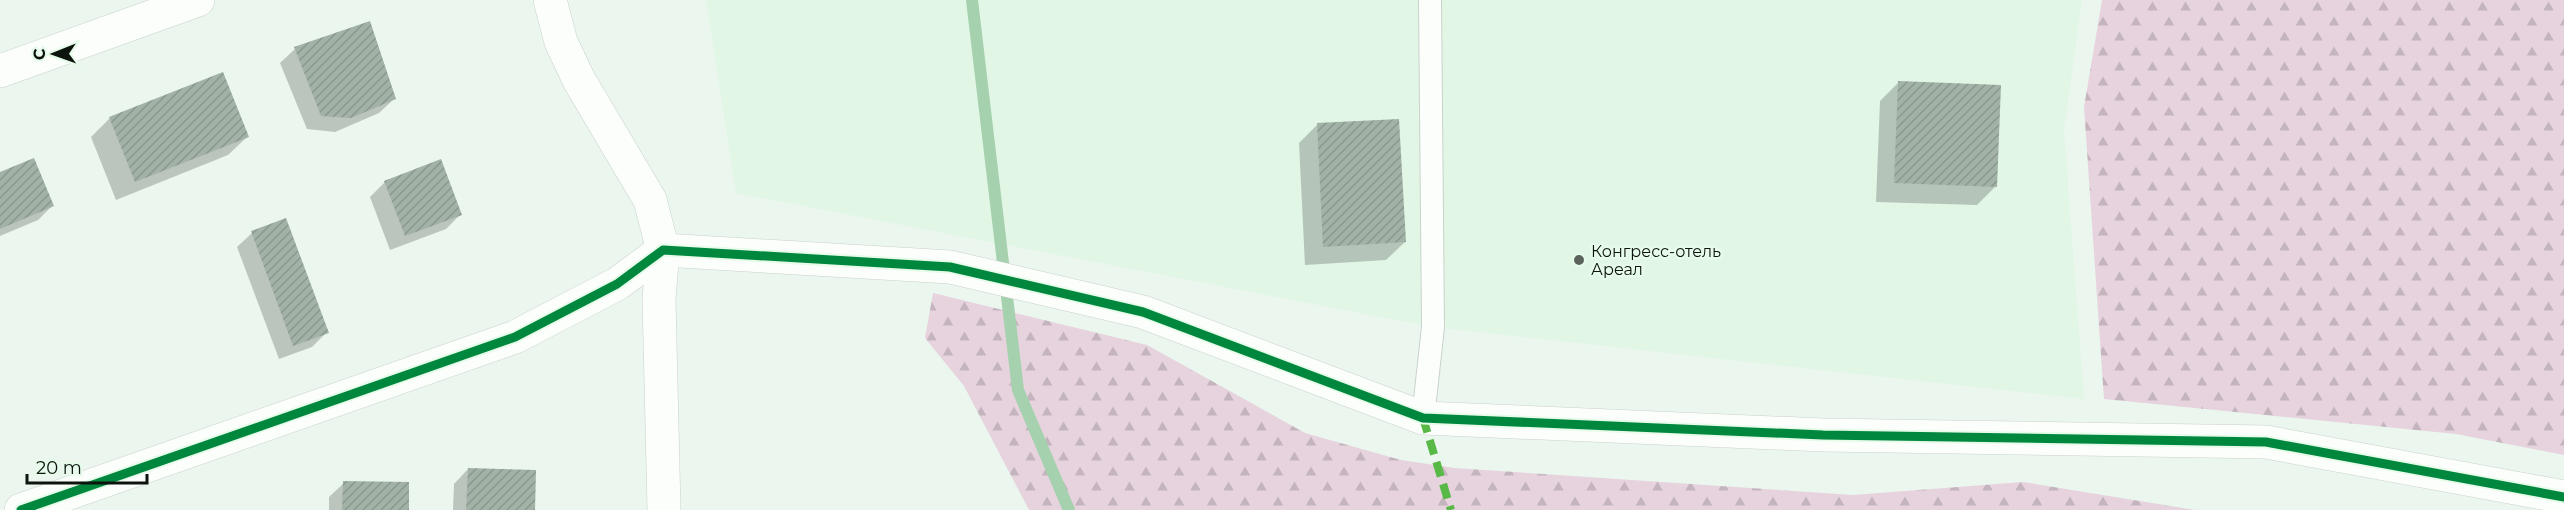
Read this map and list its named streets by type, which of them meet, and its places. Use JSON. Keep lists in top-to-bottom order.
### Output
{
  "places": ["Конгресс-отель Ареал"],
  "scale_bar": "20 m",
  "north": "left"
}
